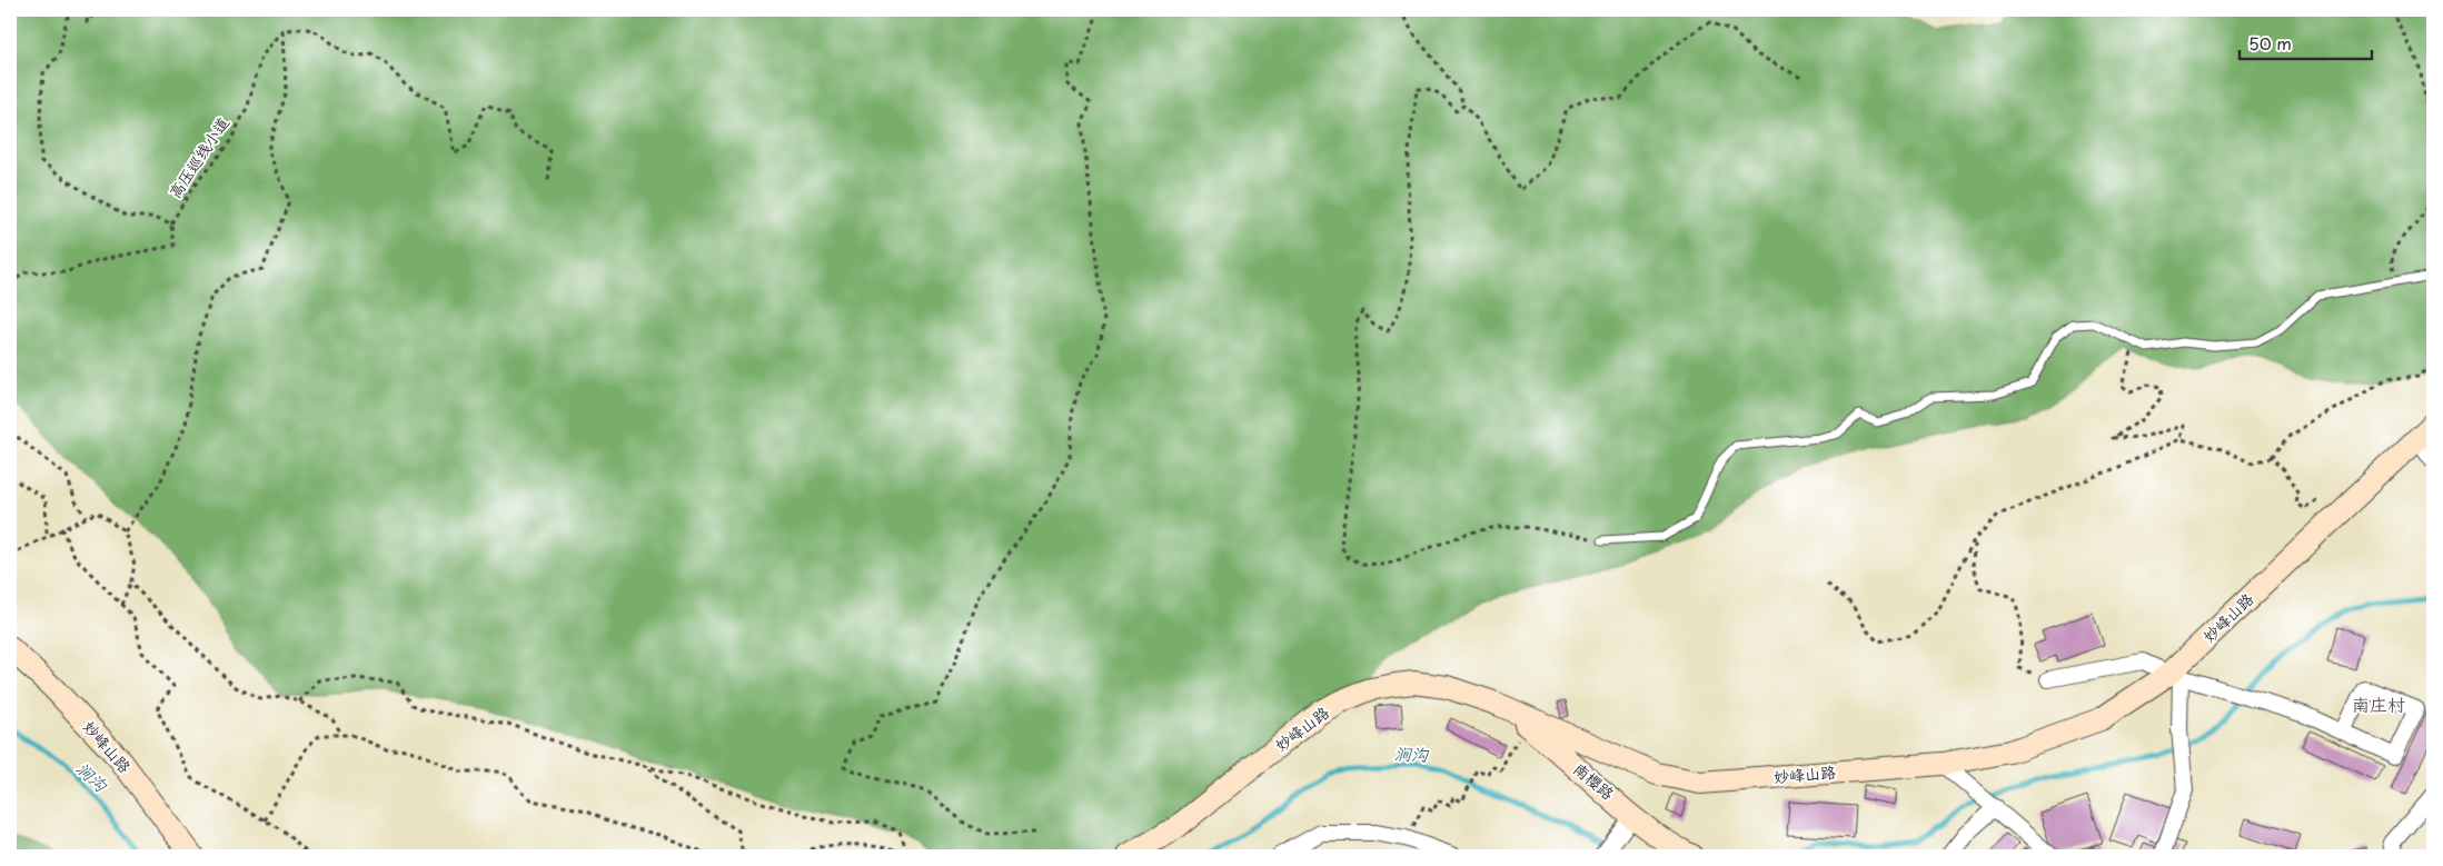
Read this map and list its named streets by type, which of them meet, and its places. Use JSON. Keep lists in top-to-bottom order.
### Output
{
  "streets": {
    "street": ["妙峰山路", "南樱路"],
    "path": ["高压巡线小道"]
  },
  "crossings": [
    ["妙峰山路", "南樱路"]
  ],
  "districts": ["南庄村"],
  "water": ["涧沟"],
  "scale_bar": "50 m"
}
